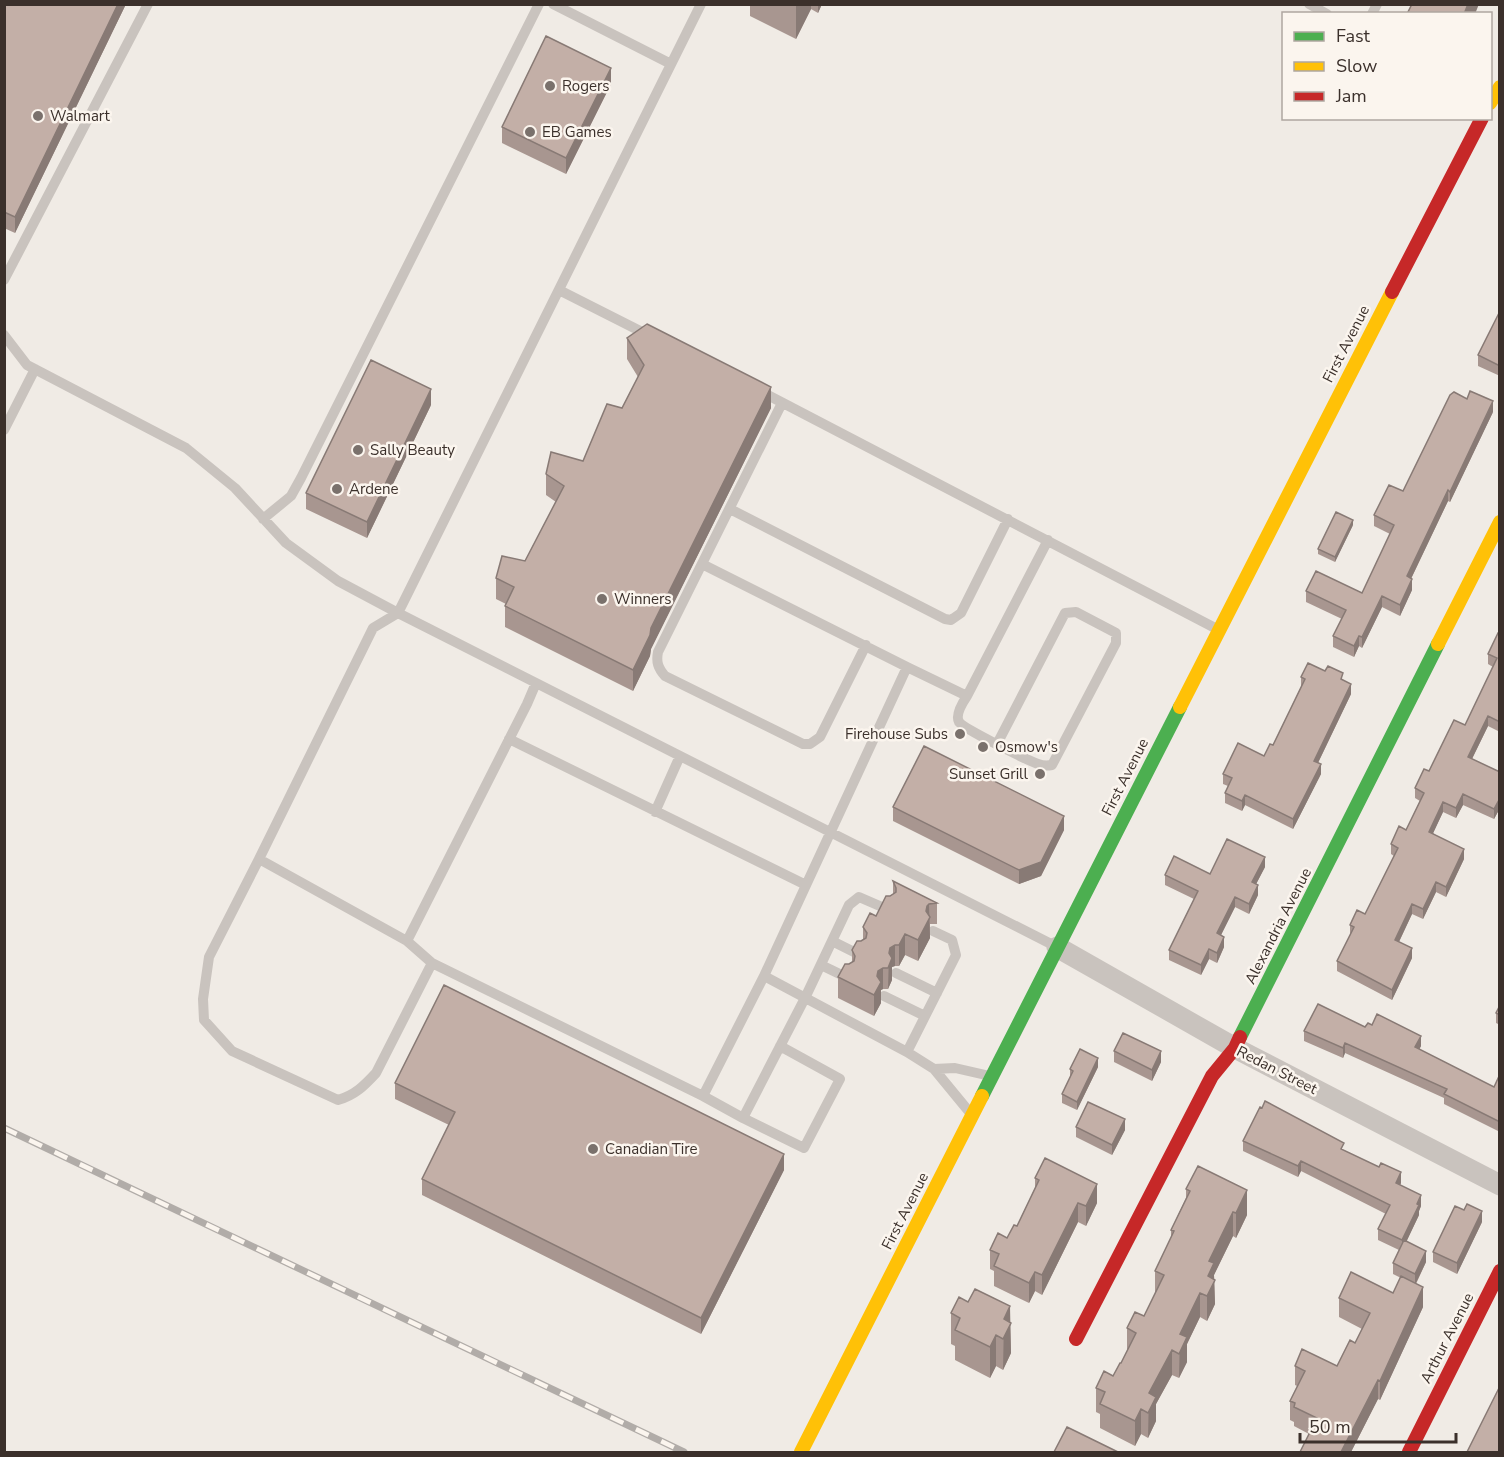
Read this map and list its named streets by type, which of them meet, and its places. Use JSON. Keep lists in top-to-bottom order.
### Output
{
  "streets": {
    "main road": ["First Avenue", "Alexandria Avenue", "Arthur Avenue"],
    "street": ["Redan Street"]
  },
  "crossings": [
    ["First Avenue", "Redan Street"],
    ["Alexandria Avenue", "Redan Street"]
  ],
  "places": [
    "Rogers",
    "Walmart",
    "EB Games",
    "Sally Beauty",
    "Ardene",
    "Winners",
    "Firehouse Subs",
    "Osmow's",
    "Sunset Grill",
    "Canadian Tire"
  ],
  "legend": ["Fast", "Slow", "Jam"],
  "scale_bar": "50 m"
}
